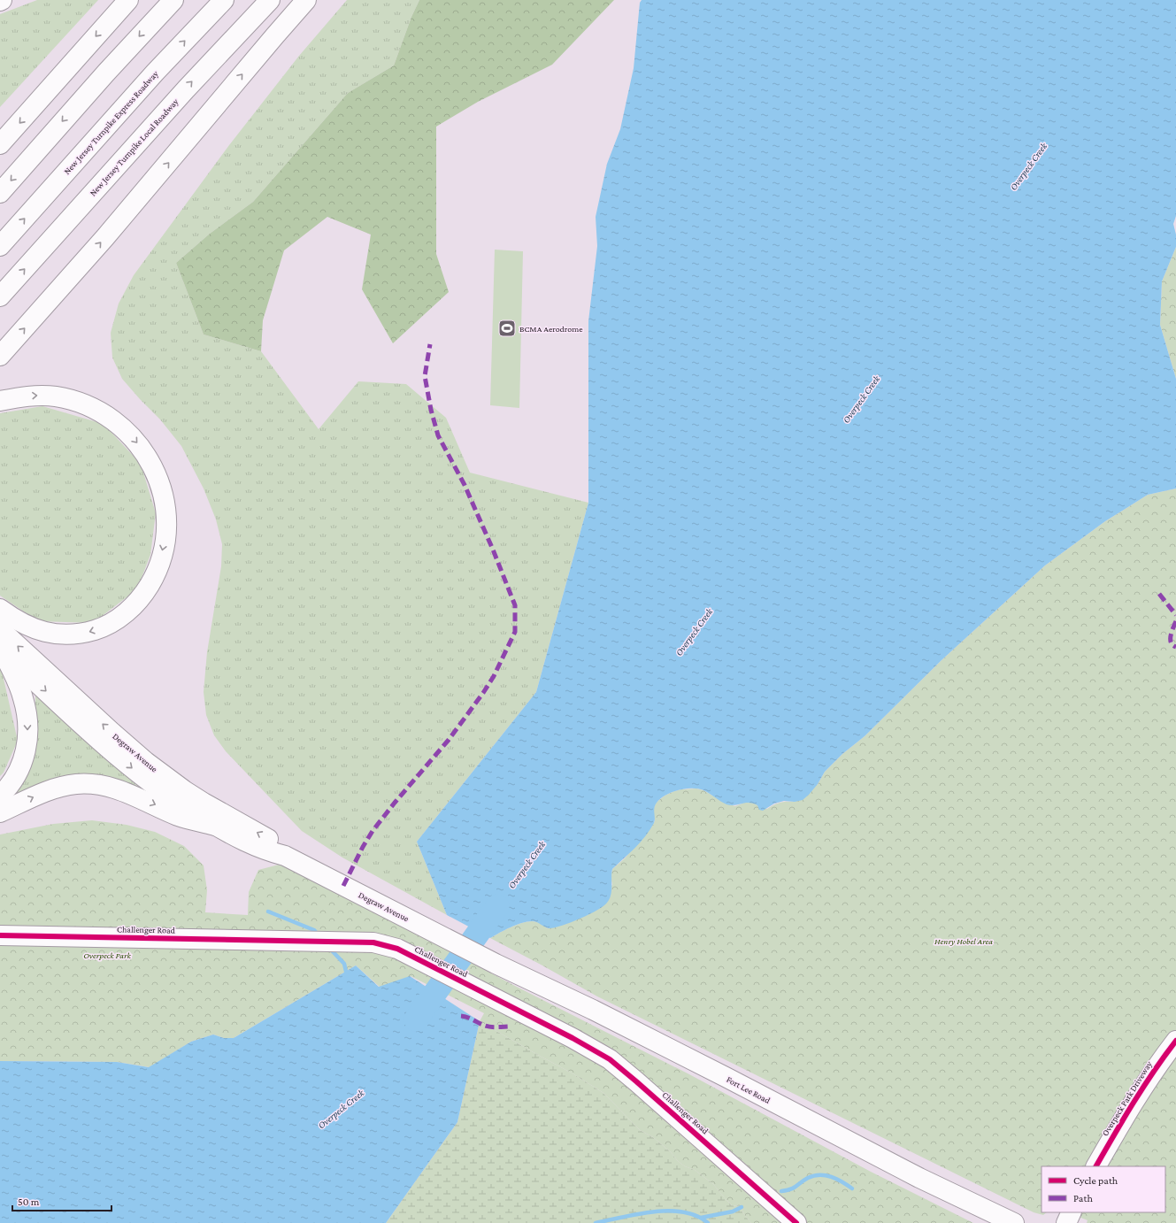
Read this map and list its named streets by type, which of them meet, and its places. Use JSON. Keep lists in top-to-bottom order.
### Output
{
  "streets": {
    "main road": [
      "New Jersey Turnpike Express Roadway",
      "New Jersey Turnpike Local Roadway",
      "Degraw Avenue",
      "Challenger Road",
      "Fort Lee Road",
      "Overpeck Park Driveway"
    ]
  },
  "crossings": [
    ["Degraw Avenue", "Fort Lee Road"]
  ],
  "water": ["Overpeck Creek"],
  "parks": ["Henry Hobel Area", "Overpeck Park"],
  "places": {
    "sports": ["BCMA Aerodrome"]
  },
  "legend": ["Cycle path", "Path"],
  "scale_bar": "50 m"
}
